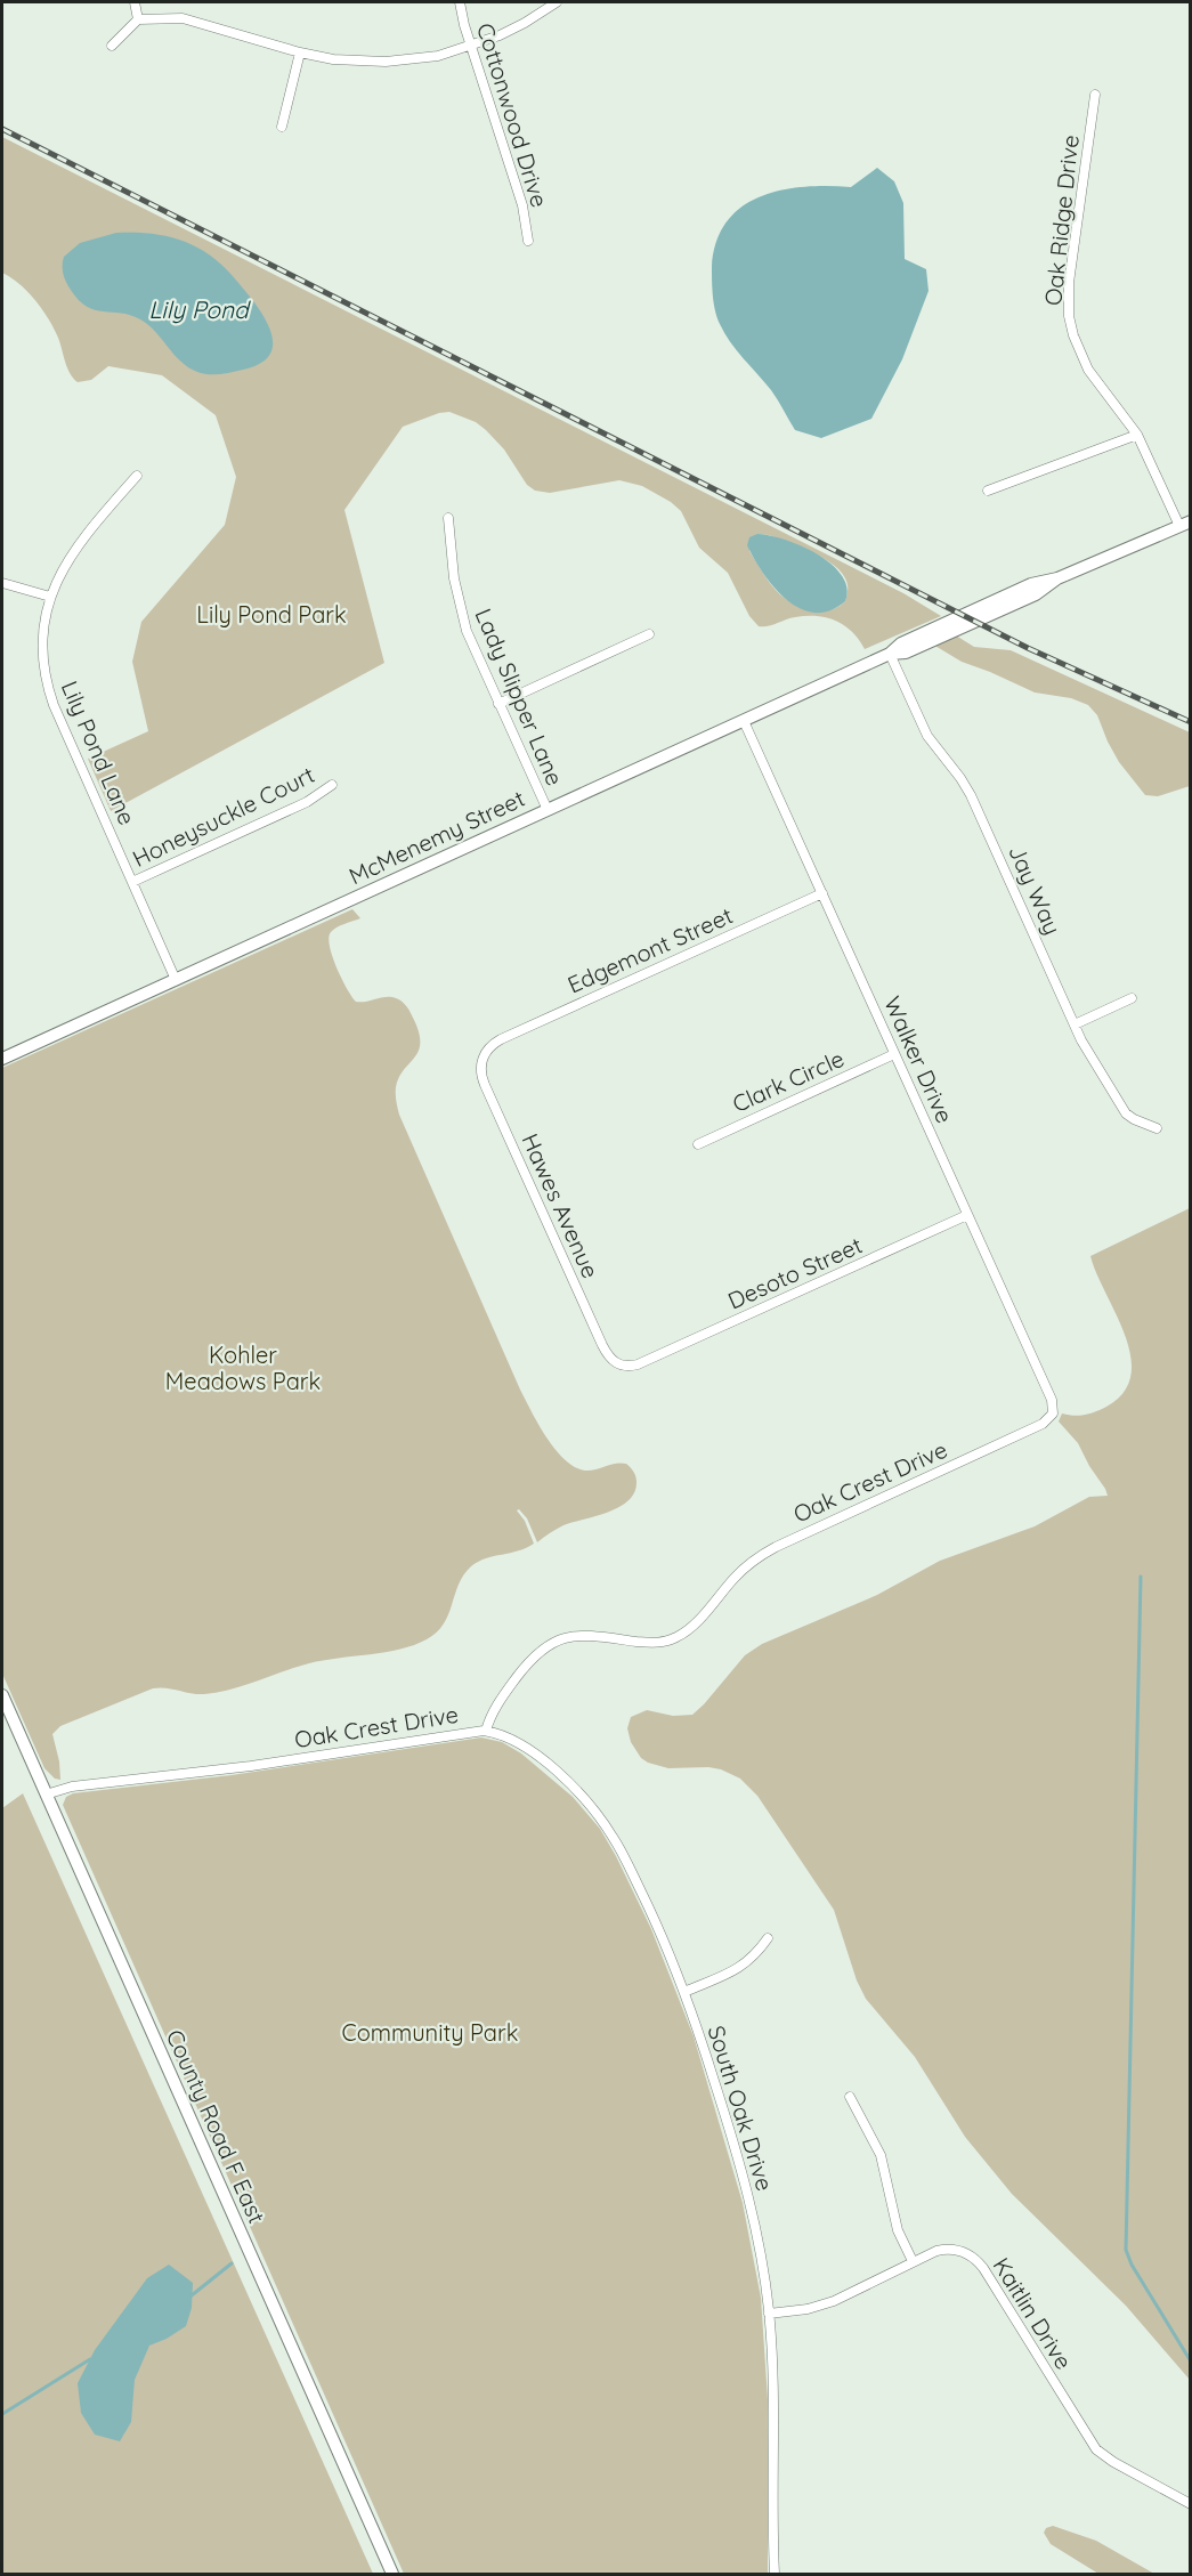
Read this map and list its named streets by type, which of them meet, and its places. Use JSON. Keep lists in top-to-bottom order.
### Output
{
  "streets": {
    "street": [
      "Cottonwood Drive",
      "Oak Ridge Drive",
      "Lady Slipper Lane",
      "Lily Pond Lane",
      "Honeysuckle Court",
      "McMenemy Street",
      "Jay Way",
      "Edgemont Street",
      "Walker Drive",
      "Clark Circle",
      "Hawes Avenue",
      "Desoto Street",
      "Oak Crest Drive",
      "South Oak Drive",
      "County Road F East",
      "Kaitlin Drive"
    ]
  },
  "crossings": [
    ["Oak Ridge Drive", "McMenemy Street"],
    ["Lady Slipper Lane", "McMenemy Street"],
    ["Lily Pond Lane", "Honeysuckle Court"],
    ["Lily Pond Lane", "McMenemy Street"],
    ["McMenemy Street", "Jay Way"],
    ["McMenemy Street", "Walker Drive"],
    ["Edgemont Street", "Walker Drive"],
    ["Edgemont Street", "Hawes Avenue"],
    ["Walker Drive", "Clark Circle"],
    ["Walker Drive", "Desoto Street"],
    ["Walker Drive", "Oak Crest Drive"],
    ["Hawes Avenue", "Desoto Street"],
    ["Oak Crest Drive", "South Oak Drive"],
    ["Oak Crest Drive", "County Road F East"],
    ["South Oak Drive", "Kaitlin Drive"]
  ],
  "water": ["Lily Pond"],
  "parks": ["Lily Pond Park", "Kohler Meadows Park", "Community Park"]
}
